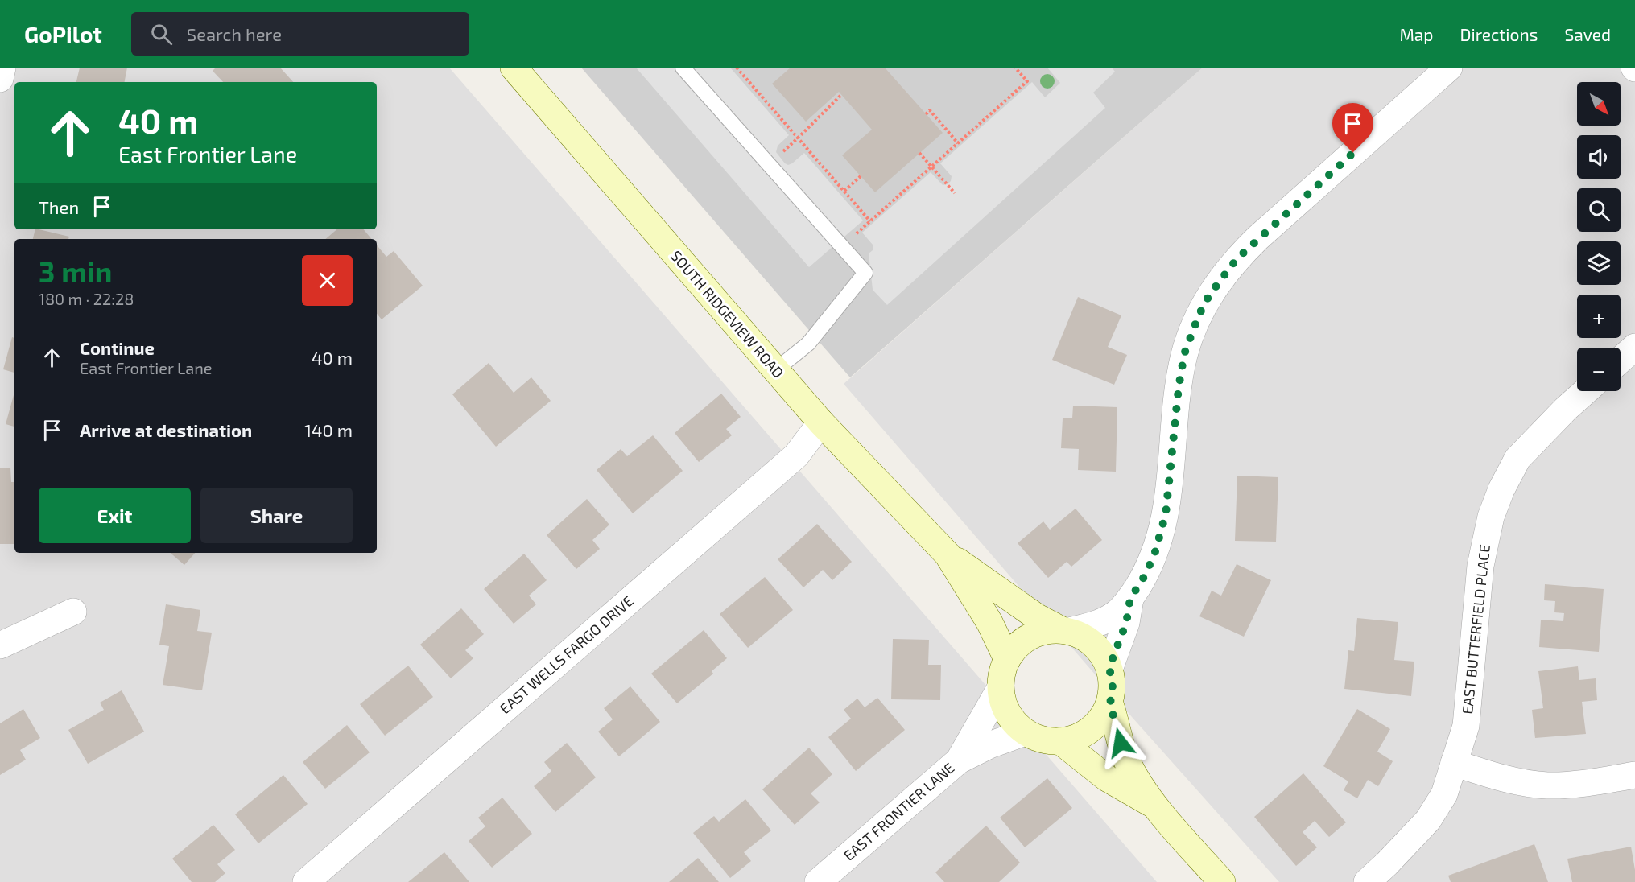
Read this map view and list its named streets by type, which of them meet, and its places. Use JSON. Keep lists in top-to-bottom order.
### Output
{
  "streets": {
    "main road": ["SOUTH RIDGEVIEW ROAD"],
    "street": ["EAST BUTTERFIELD PLACE", "EAST WELLS FARGO DRIVE", "EAST FRONTIER LANE"]
  },
  "crossings": [
    ["SOUTH RIDGEVIEW ROAD", "EAST WELLS FARGO DRIVE"]
  ],
  "north": "bottom right",
  "page": {
    "header": "GoPilot",
    "search": "Search here",
    "nav": ["Map", "Directions", "Saved"],
    "map_buttons": ["+", "−"],
    "turn": ["40 m", "East Frontier Lane"],
    "then": "Then",
    "heading": ["3 min", "180 m · 22:28"],
    "list": [
      {
        "name": "Continue",
        "note": "East Frontier Lane",
        "value": "40 m"
      },
      {
        "name": "Arrive at destination",
        "value": "140 m"
      }
    ],
    "buttons": ["Exit", "Share"]
  }
}
